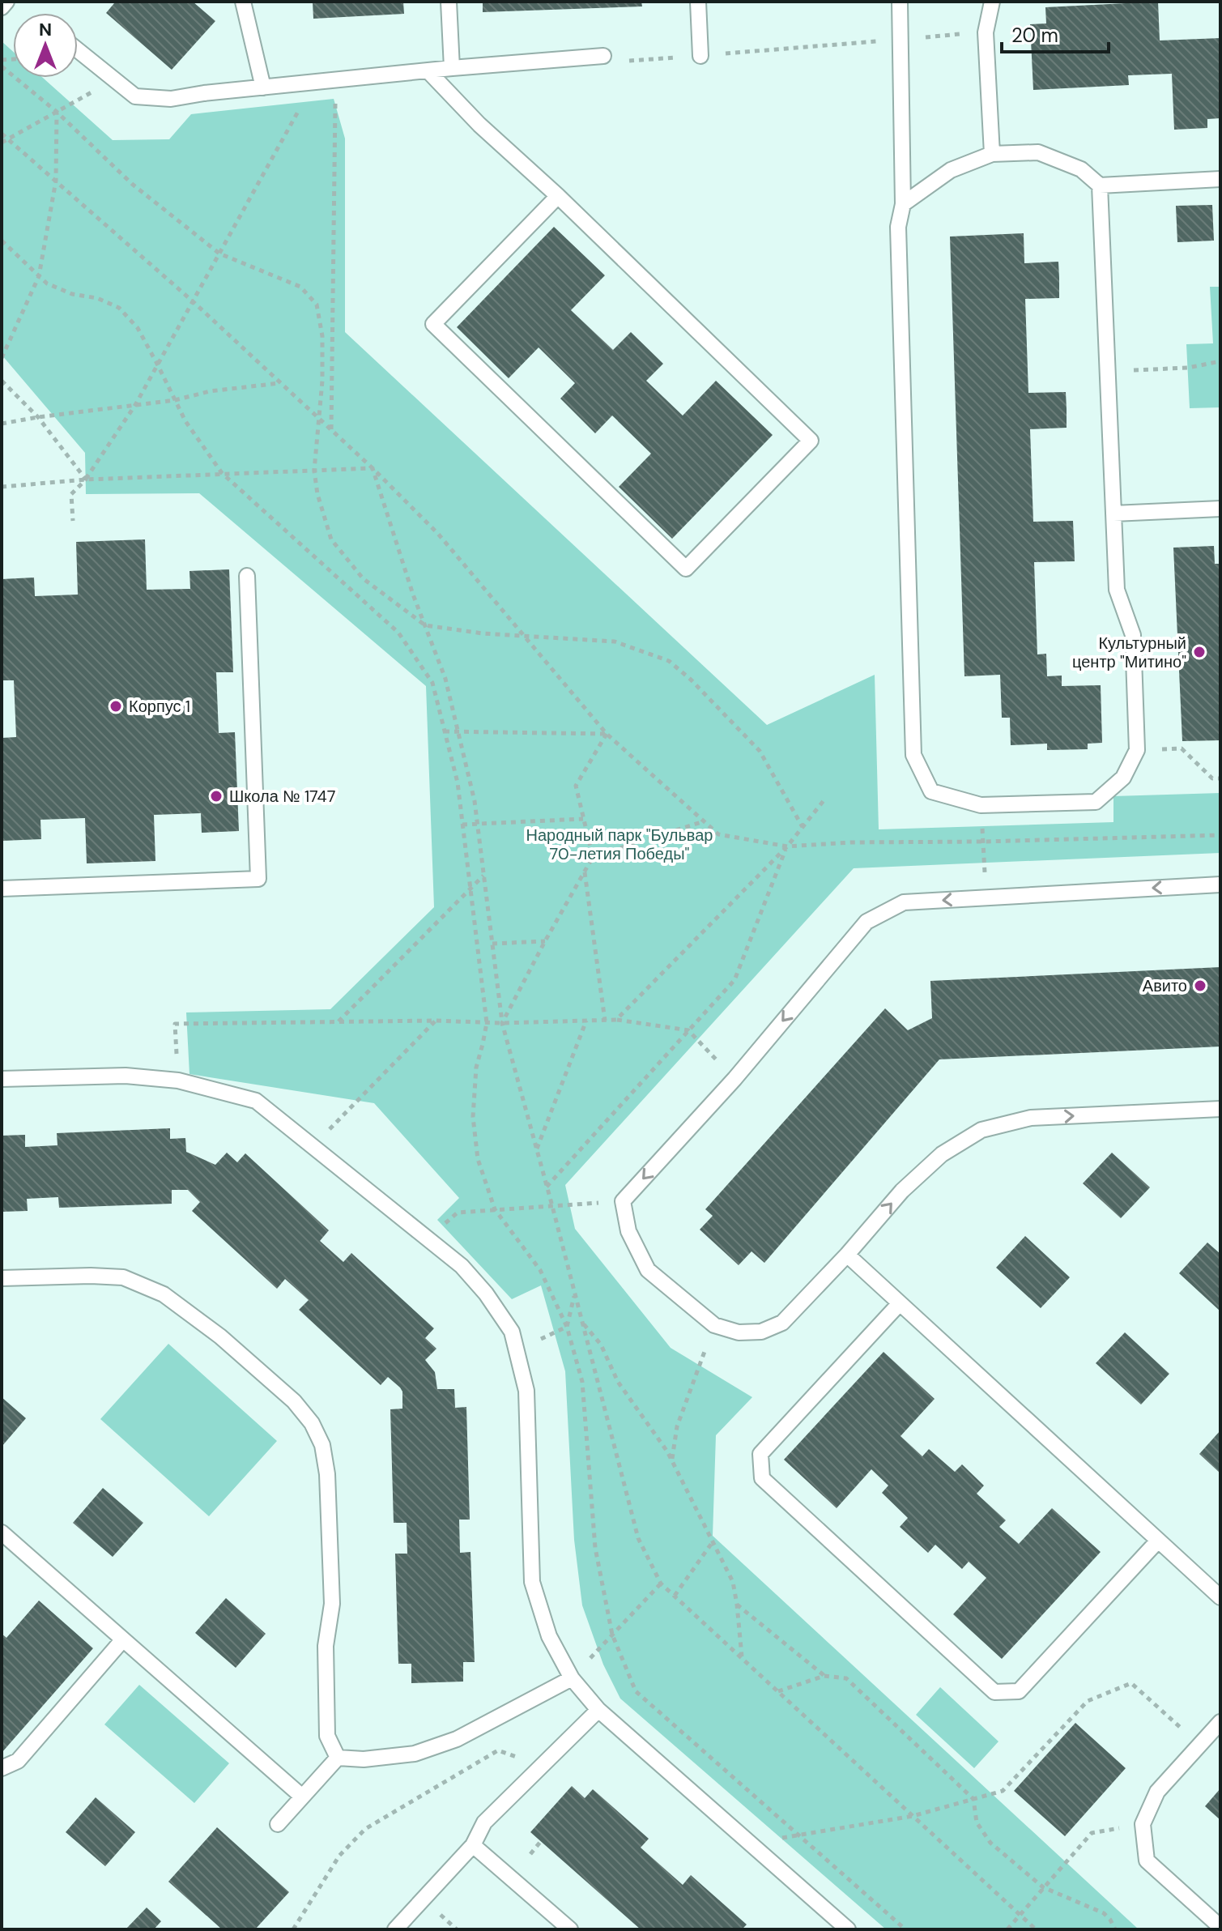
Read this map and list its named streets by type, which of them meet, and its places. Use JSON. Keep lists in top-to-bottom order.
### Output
{
  "parks": ["Народный парк \"Бульвар 70-летия Победы\""],
  "places": [
    "Культурный центр \"Митино\"",
    "Корпус 1",
    "Школа № 1747",
    "Авито"
  ],
  "scale_bar": "20 m",
  "north": "top"
}
